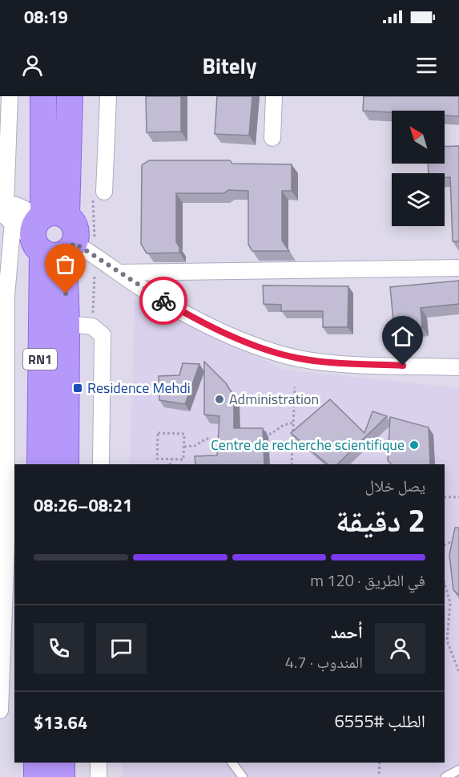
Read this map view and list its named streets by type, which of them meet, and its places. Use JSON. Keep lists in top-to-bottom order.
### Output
{
  "streets": {
    "main road": ["RN1"]
  },
  "places": {
    "transit": ["Residence Mehdi"],
    "other": ["Administration", "Centre de recherche scientifique"]
  },
  "north": "top left",
  "page": {
    "status": "08:19",
    "header": "Bitely",
    "heading": ["2 دقيقة", "يصل خلال", "08:21–08:26"],
    "panel": [
      "أحمد",
      "المندوب · 4.7",
      "الطلب #6555",
      "$13.64"
    ],
    "bar": "في الطريق · 120 m"
  }
}
